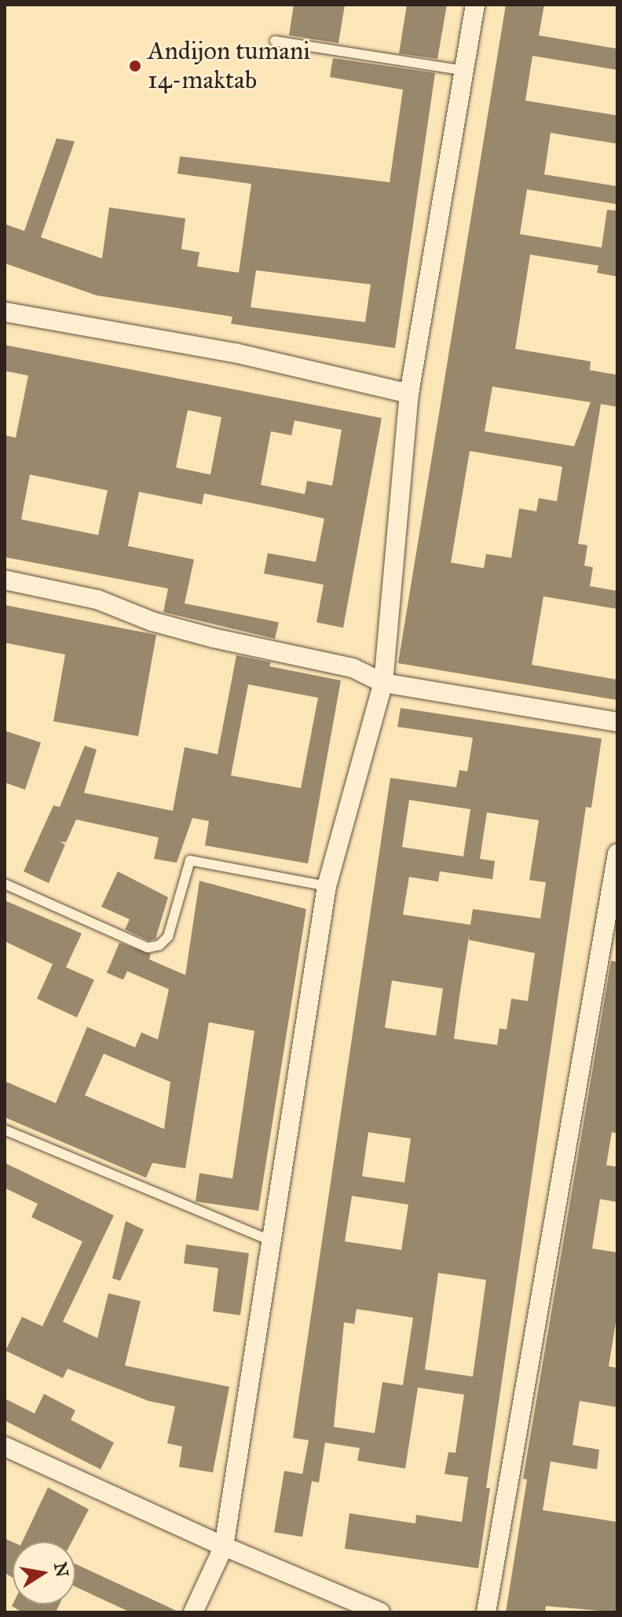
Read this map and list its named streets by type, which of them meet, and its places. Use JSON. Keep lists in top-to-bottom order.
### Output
{
  "places": ["Andijon tumani 14-maktab"],
  "north": "right"
}
